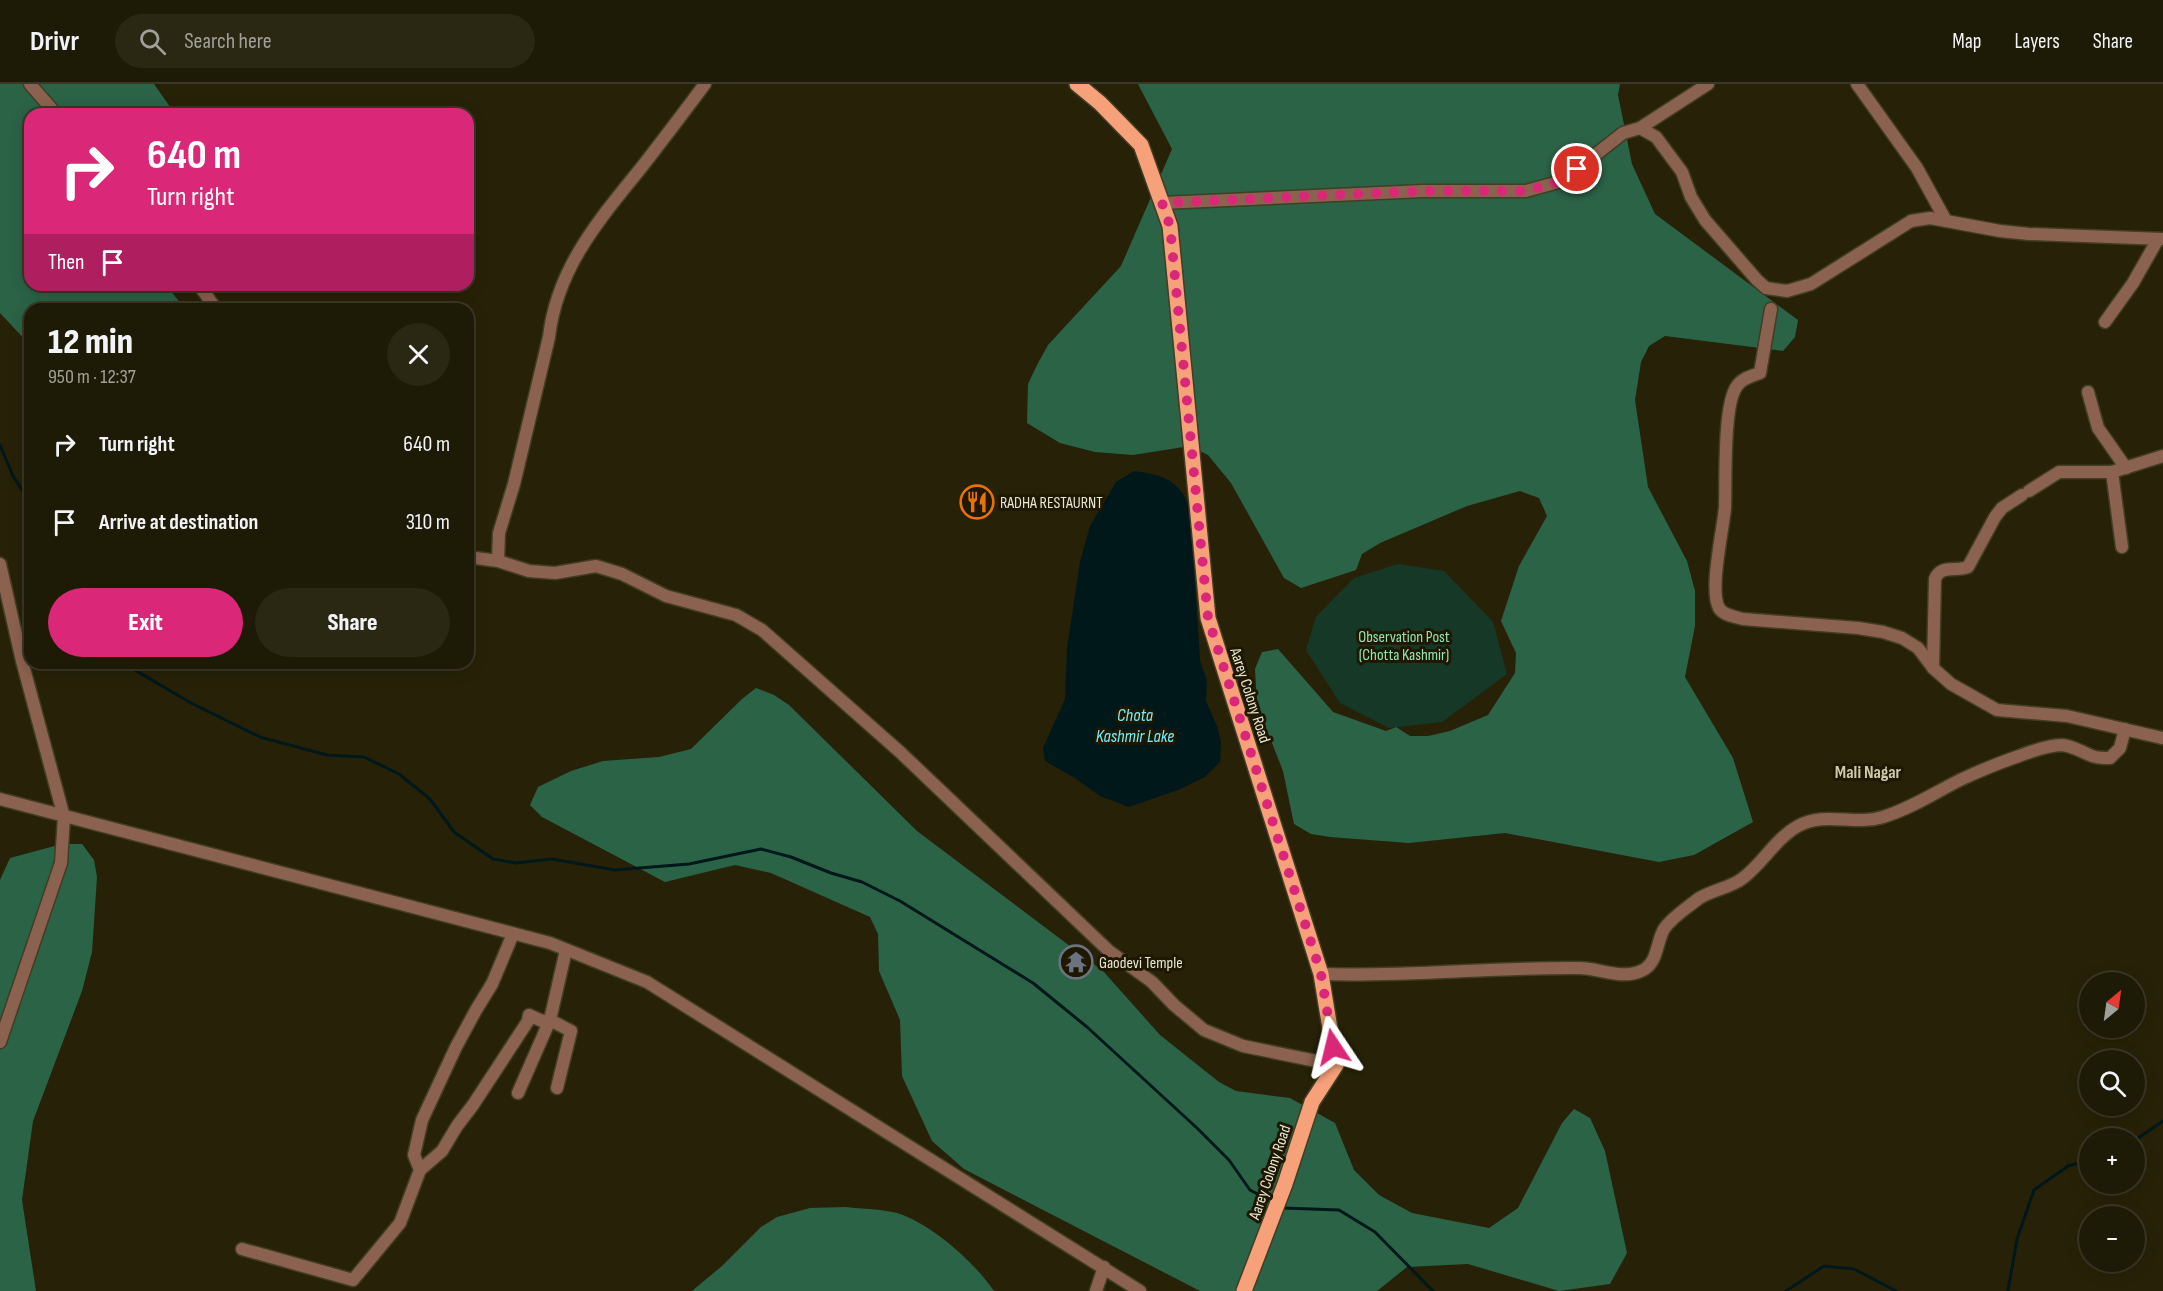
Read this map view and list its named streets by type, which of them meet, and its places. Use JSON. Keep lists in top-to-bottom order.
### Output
{
  "streets": {
    "main road": ["Aarey Colony Road"]
  },
  "districts": ["Mali Nagar"],
  "water": ["Chota Kashmir Lake"],
  "parks": ["Observation Post (Chotta Kashmir)"],
  "places": {
    "restaurant": ["RADHA RESTAURNT"],
    "temple": ["Gaodevi Temple"]
  },
  "north": "top right",
  "page": {
    "header": "Drivr",
    "search": "Search here",
    "nav": ["Map", "Layers", "Share"],
    "turn": ["640 m", "Turn right"],
    "then": "Then",
    "heading": ["12 min", "950 m · 12:37"],
    "list": [
      {
        "name": "Turn right",
        "value": "640 m"
      },
      {
        "name": "Arrive at destination",
        "value": "310 m"
      }
    ],
    "buttons": ["Exit", "Share"],
    "map_buttons": ["+", "−"]
  }
}
